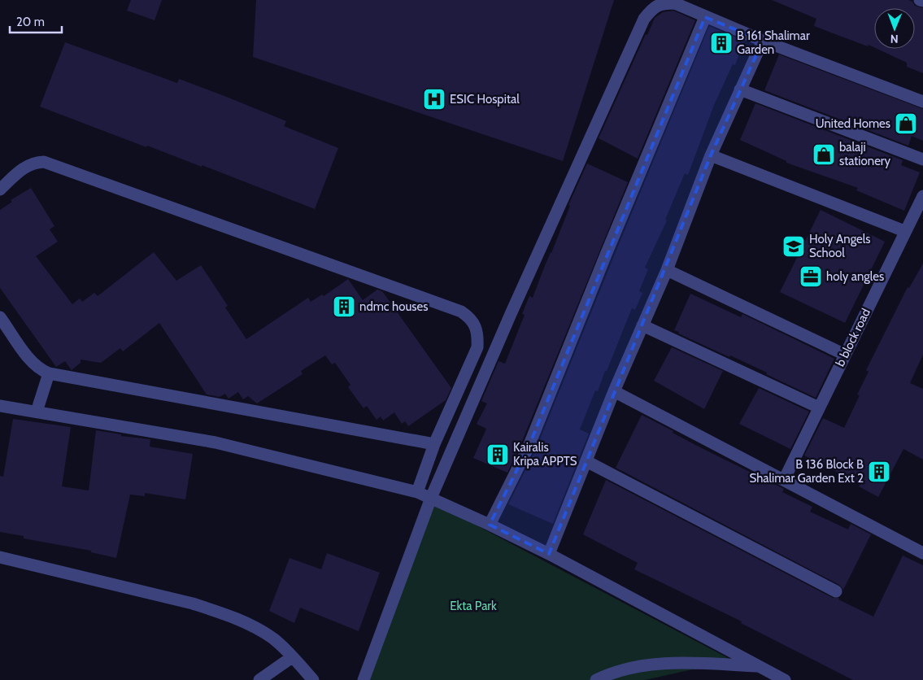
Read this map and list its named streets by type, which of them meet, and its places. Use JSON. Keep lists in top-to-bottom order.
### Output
{
  "streets": {
    "street": ["b block road"]
  },
  "parks": ["Ekta Park"],
  "places": {
    "building": [
      "B 161 Shalimar Garden",
      "ndmc houses",
      "Kairalis Kripa APPTS",
      "B 136 Block B Shalimar Garden Ext 2"
    ],
    "hospital": ["ESIC Hospital"],
    "shop": ["United Homes", "balaji stationery"],
    "school or university": ["Holy Angels School"],
    "office": ["holy angles"]
  },
  "scale_bar": "20 m",
  "north": "bottom"
}
